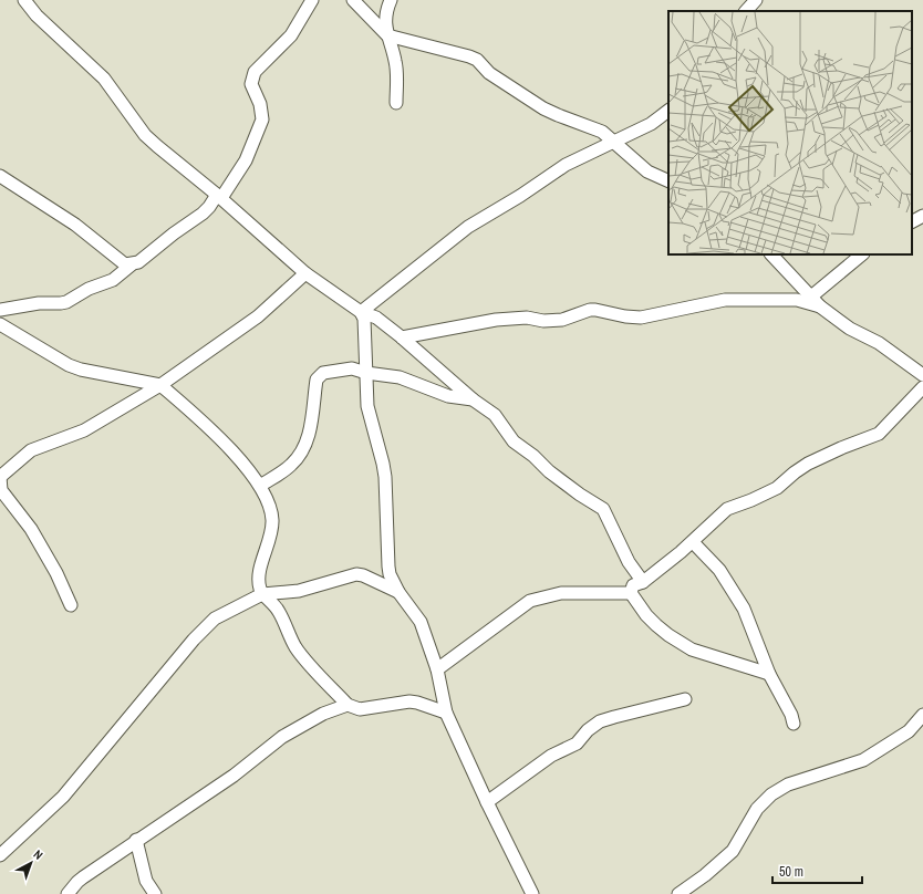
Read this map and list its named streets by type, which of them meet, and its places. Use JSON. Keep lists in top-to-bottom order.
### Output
{
  "scale_bar": "50 m",
  "north": "top right"
}
